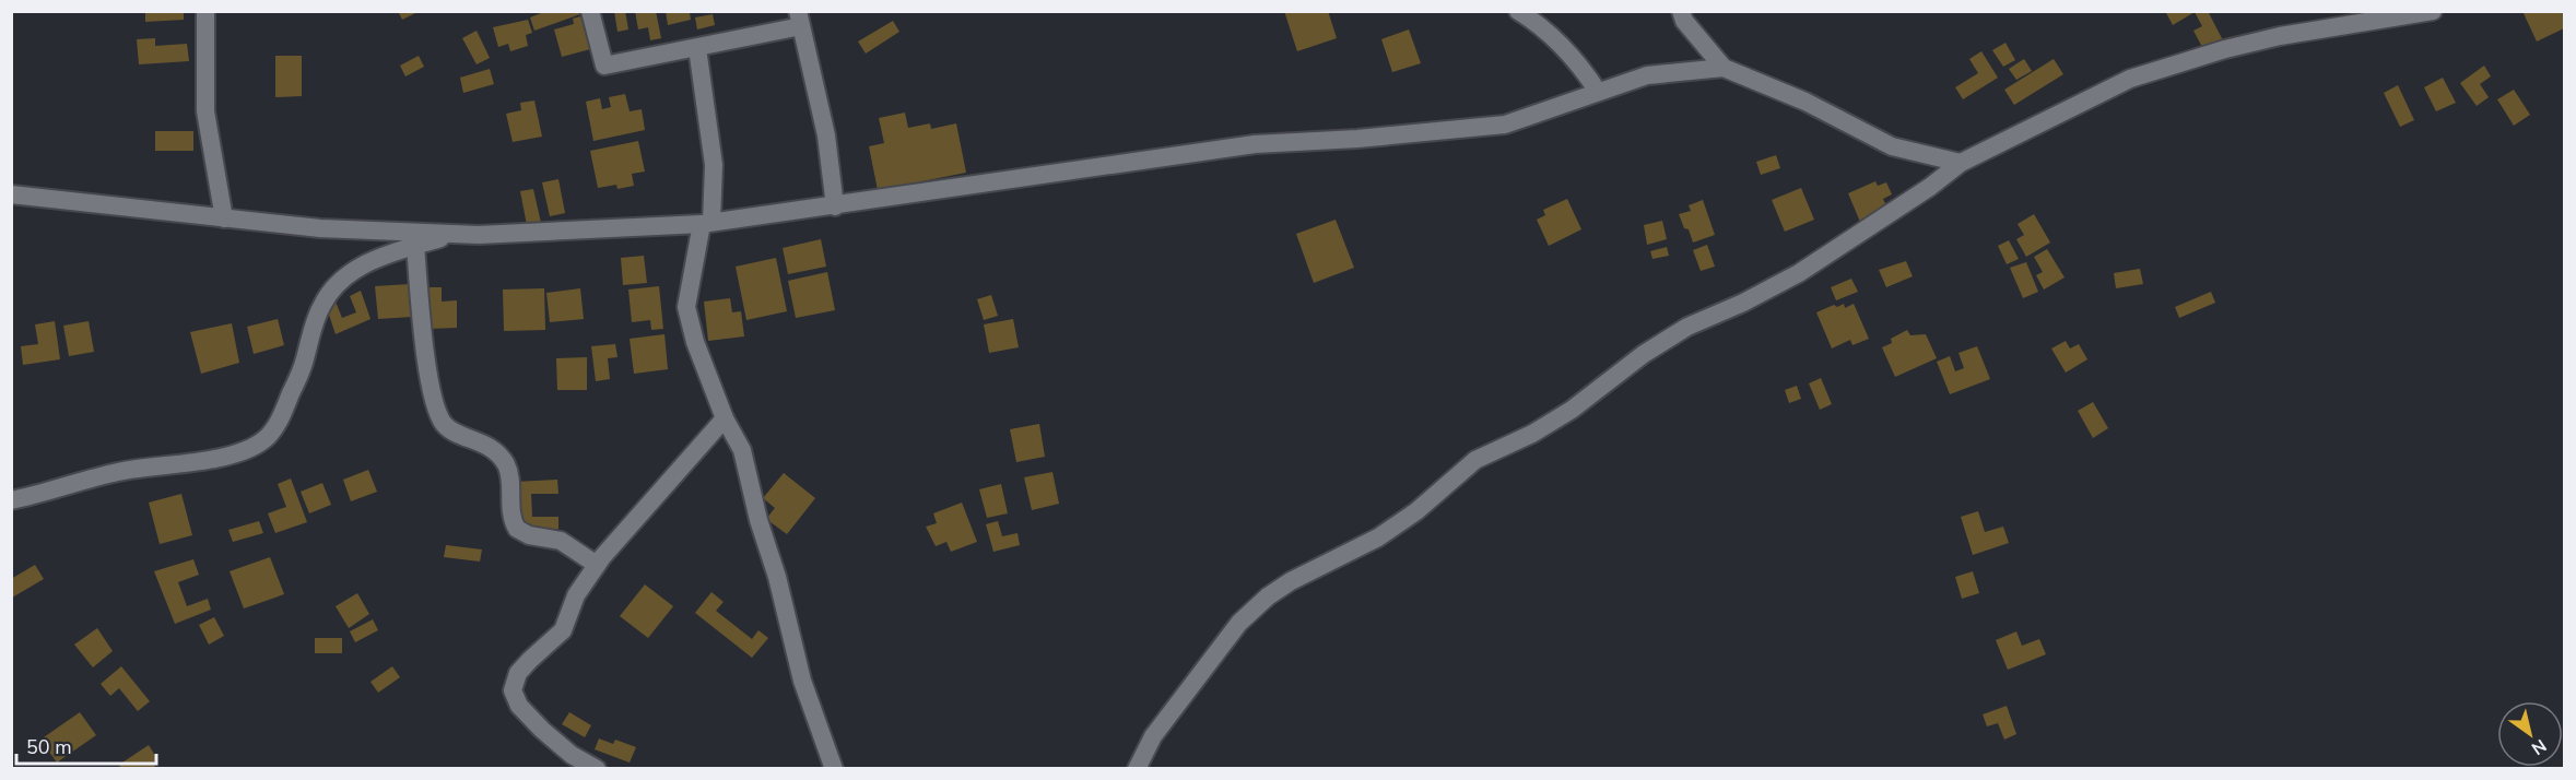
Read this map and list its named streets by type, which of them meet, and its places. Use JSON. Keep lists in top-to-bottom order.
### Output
{
  "scale_bar": "50 m",
  "north": "bottom right"
}
